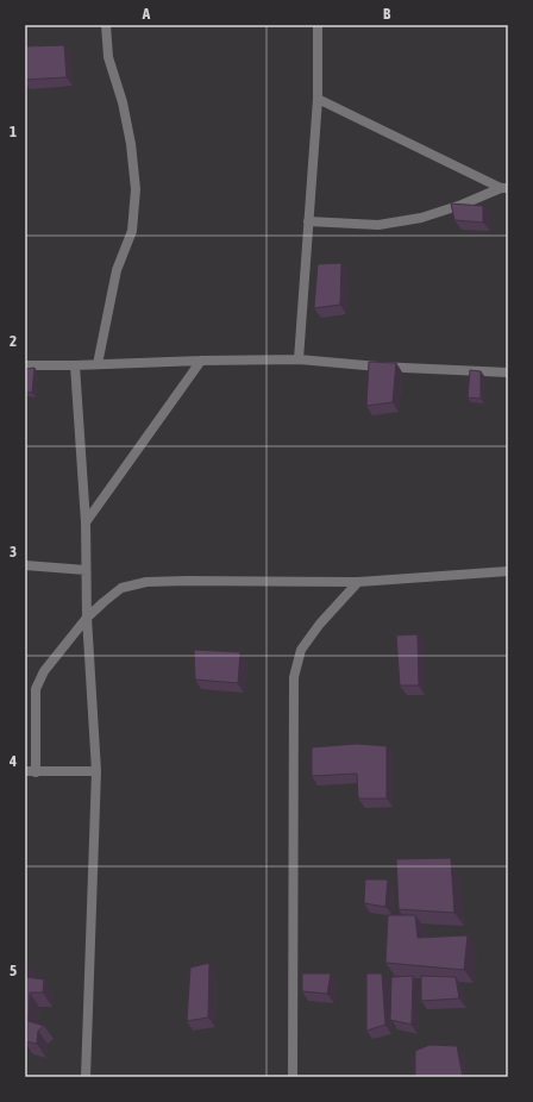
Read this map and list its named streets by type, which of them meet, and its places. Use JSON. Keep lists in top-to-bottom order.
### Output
{
  "grid": {
    "columns": ["A", "B"],
    "rows": [
      "1",
      "2",
      "3",
      "4",
      "5"
    ]
  }
}
